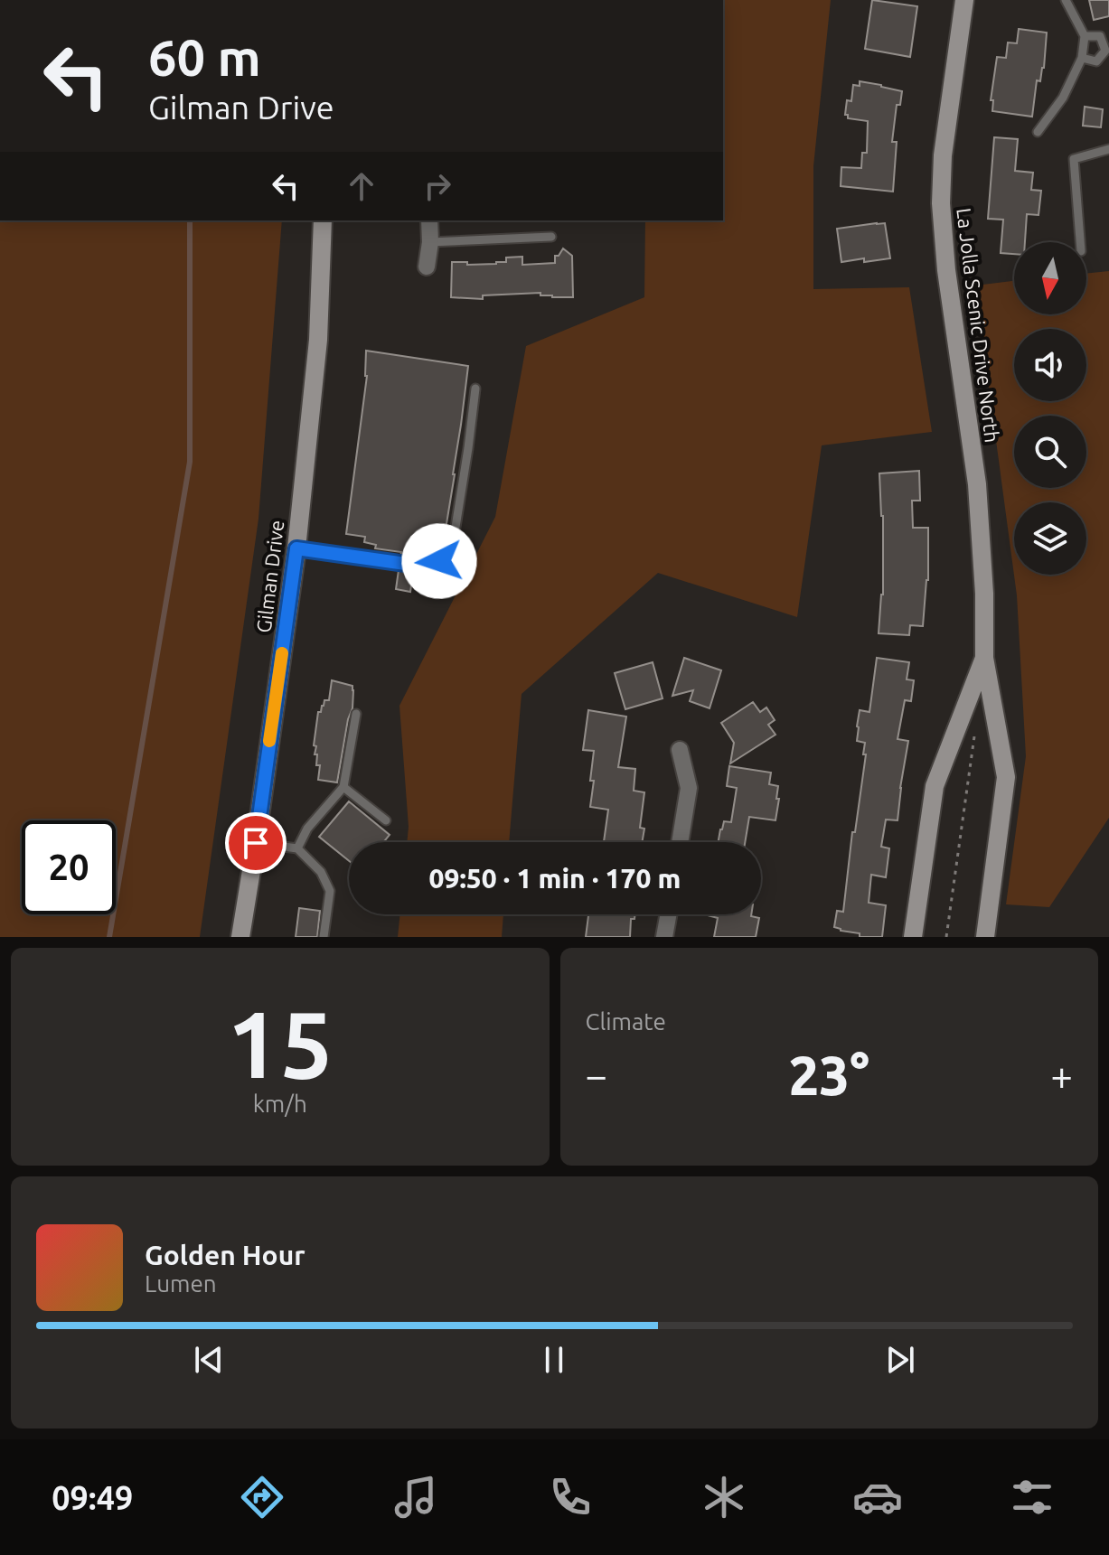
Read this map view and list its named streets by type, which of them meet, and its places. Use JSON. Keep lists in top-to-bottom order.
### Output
{
  "streets": {
    "main road": ["La Jolla Scenic Drive North", "Gilman Drive"]
  },
  "north": "bottom",
  "page": {
    "turn": ["60 m", "Gilman Drive"],
    "limit": "20",
    "trip": "09:50 · 1 min · 170 m",
    "tile": [
      ["15", "km/h"],
      "Climate"
    ],
    "heat": ["−", "23°", "+"],
    "song": ["Golden Hour", "Lumen"],
    "tabs": "09:49"
  }
}
